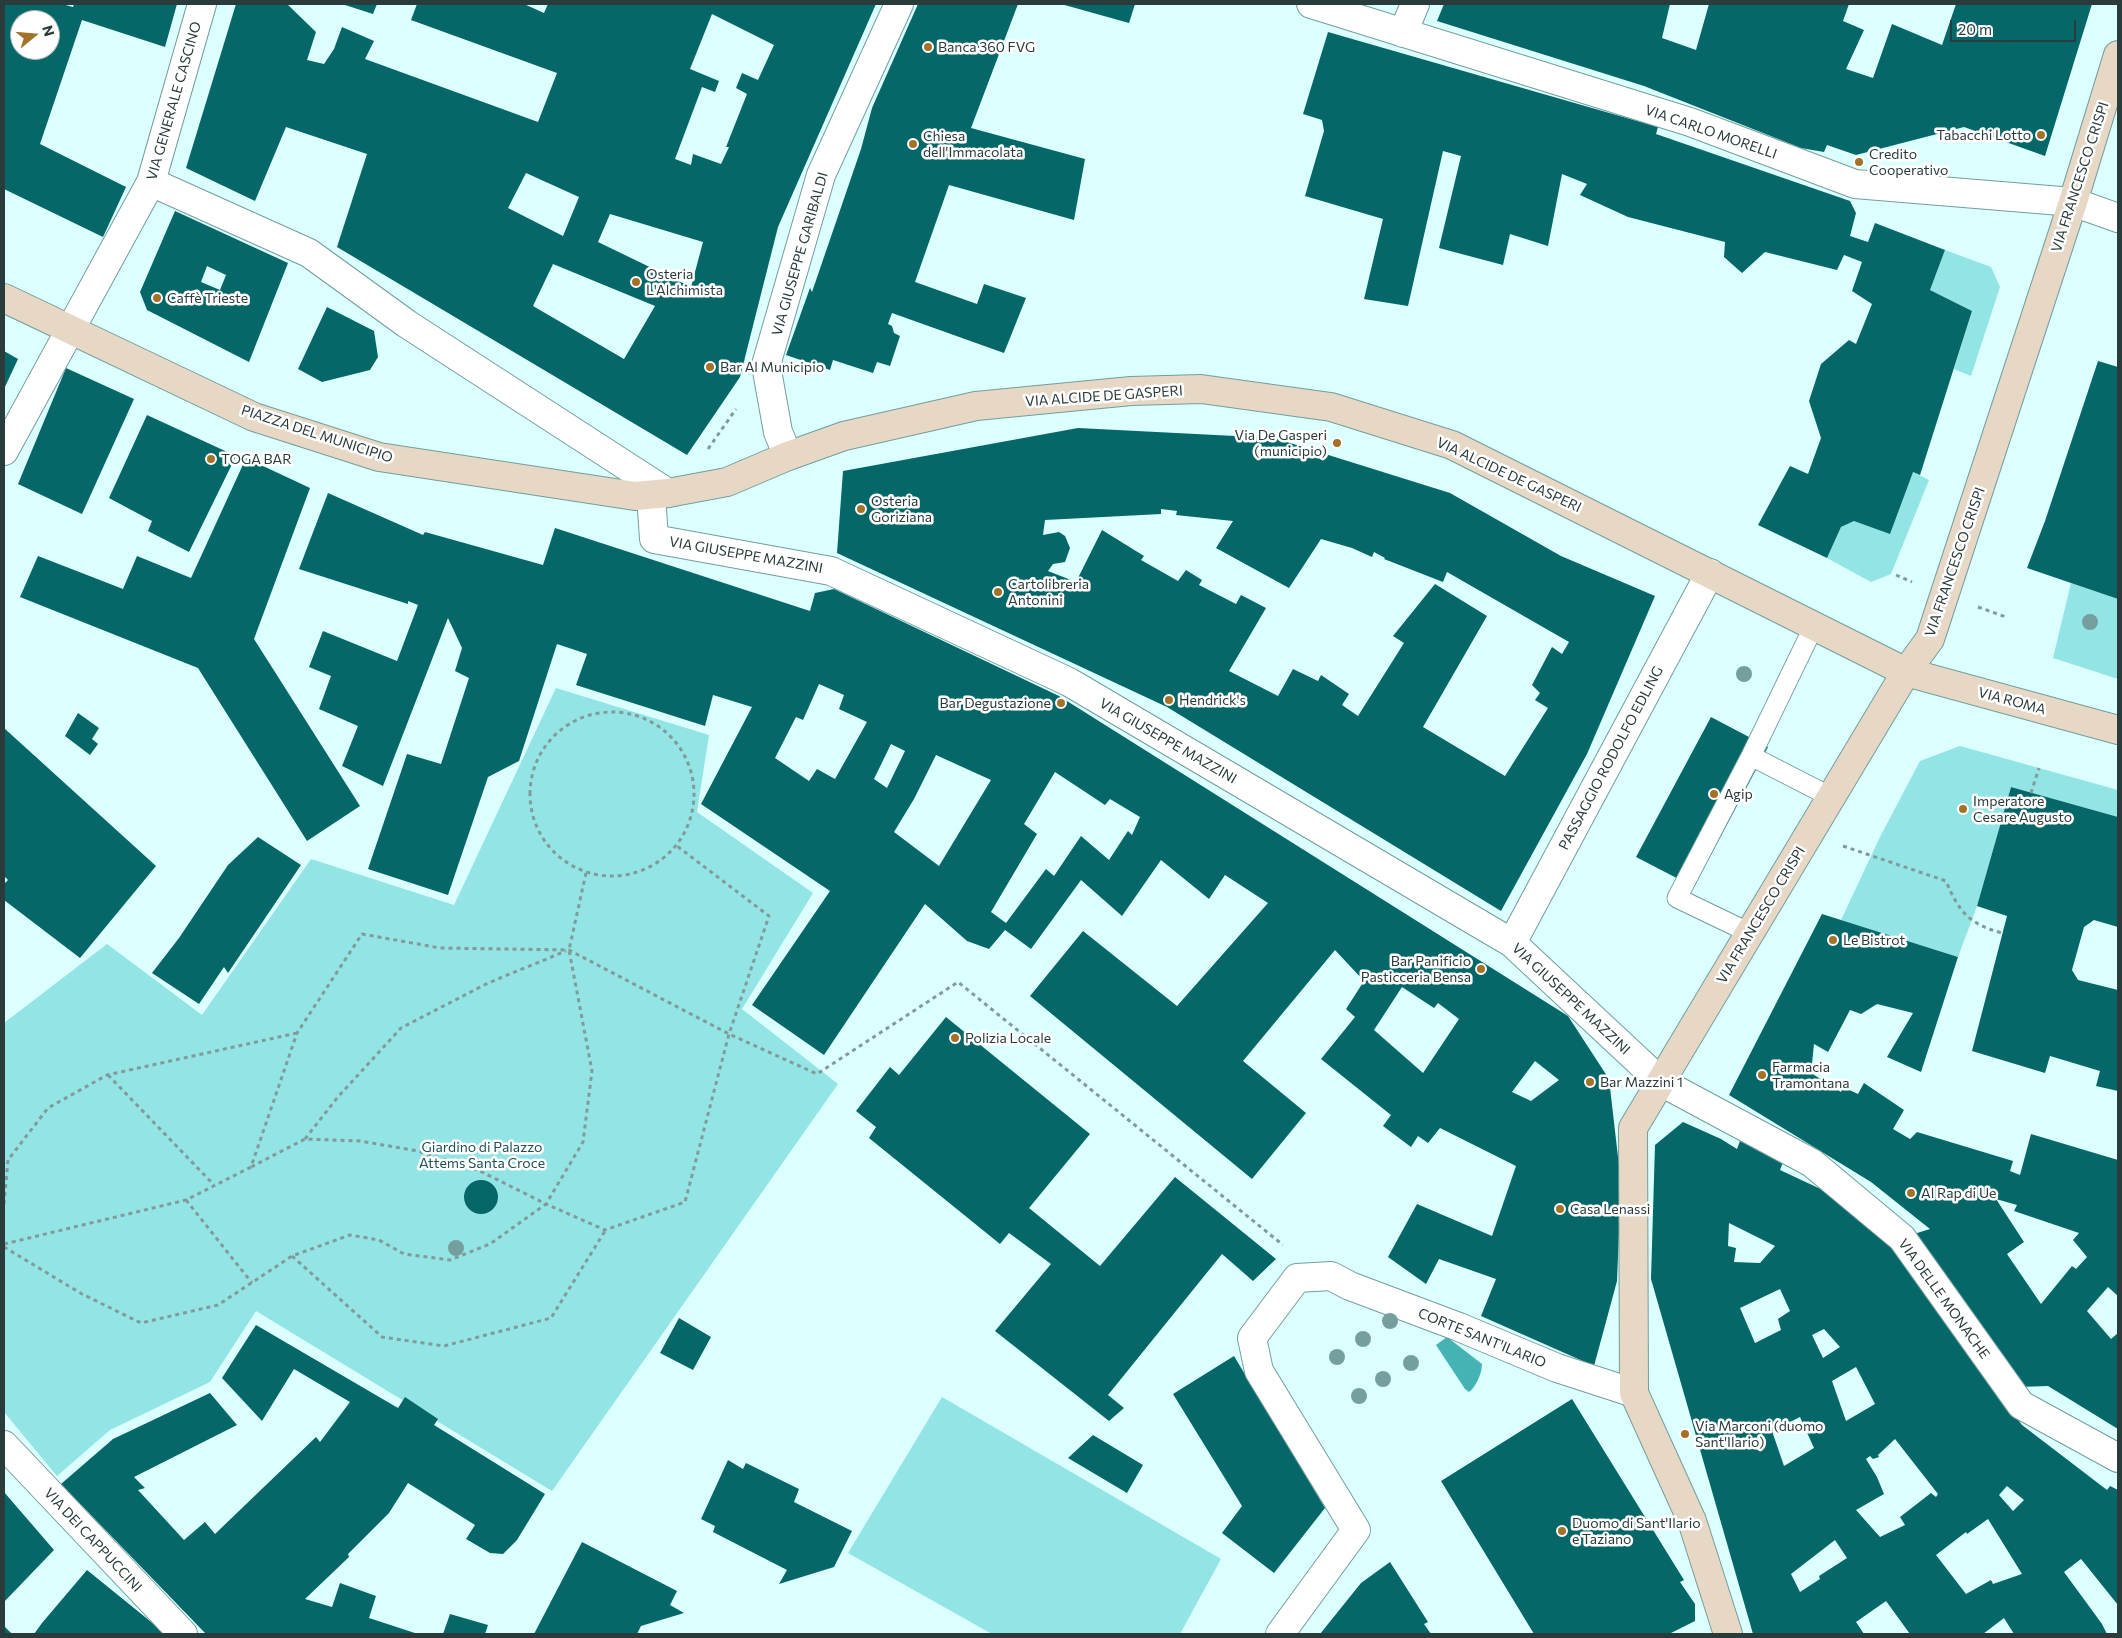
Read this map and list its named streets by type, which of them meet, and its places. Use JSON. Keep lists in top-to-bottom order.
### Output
{
  "streets": {
    "main road": [
      "VIA FRANCESCO CRISPI",
      "VIA ALCIDE DE GASPERI",
      "PIAZZA DEL MUNICIPIO",
      "VIA ROMA"
    ],
    "street": [
      "VIA GENERALE CASCINO",
      "VIA CARLO MORELLI",
      "VIA GIUSEPPE GARIBALDI",
      "VIA GIUSEPPE MAZZINI",
      "PASSAGGIO RODOLFO EDLING",
      "VIA DELLE MONACHE",
      "CORTE SANT'ILARIO",
      "VIA DEI CAPPUCCINI"
    ]
  },
  "crossings": [
    ["VIA GENERALE CASCINO", "PIAZZA DEL MUNICIPIO"],
    ["VIA CARLO MORELLI", "VIA FRANCESCO CRISPI"],
    ["VIA FRANCESCO CRISPI", "VIA ALCIDE DE GASPERI"],
    ["VIA FRANCESCO CRISPI", "VIA GIUSEPPE MAZZINI"],
    ["VIA FRANCESCO CRISPI", "VIA ROMA"],
    ["VIA FRANCESCO CRISPI", "VIA DELLE MONACHE"],
    ["VIA FRANCESCO CRISPI", "CORTE SANT'ILARIO"],
    ["VIA GIUSEPPE GARIBALDI", "VIA ALCIDE DE GASPERI"],
    ["VIA GIUSEPPE GARIBALDI", "PIAZZA DEL MUNICIPIO"],
    ["VIA ALCIDE DE GASPERI", "PIAZZA DEL MUNICIPIO"],
    ["VIA ALCIDE DE GASPERI", "VIA ROMA"],
    ["VIA ALCIDE DE GASPERI", "PASSAGGIO RODOLFO EDLING"],
    ["PIAZZA DEL MUNICIPIO", "VIA GIUSEPPE MAZZINI"],
    ["VIA GIUSEPPE MAZZINI", "PASSAGGIO RODOLFO EDLING"],
    ["VIA GIUSEPPE MAZZINI", "VIA DELLE MONACHE"]
  ],
  "parks": ["Giardino di Palazzo Attems Santa Croce"],
  "places": [
    "Banca 360 FVG",
    "Tabacchi Lotto",
    "Chiesa dell'Immacolata",
    "Credito Cooperativo",
    "Osteria L'Alchimista",
    "Caffè Trieste",
    "Bar Al Municipio",
    "Via De Gasperi (municipio)",
    "TOGA BAR",
    "Osteria Goriziana",
    "Cartolibreria Antonini",
    "Hendrick's",
    "Bar Degustazione",
    "Agip",
    "Imperatore Cesare Augusto",
    "Le Bistrot",
    "Bar Panificio Pasticceria Bensa",
    "Polizia Locale",
    "Farmacia Tramontana",
    "Bar Mazzini 1",
    "Al Rap di Ue",
    "Casa Lenassi",
    "Via Marconi (duomo Sant'Ilario)",
    "Duomo di Sant'Ilario e Taziano"
  ],
  "scale_bar": "20 m",
  "north": "right"
}
